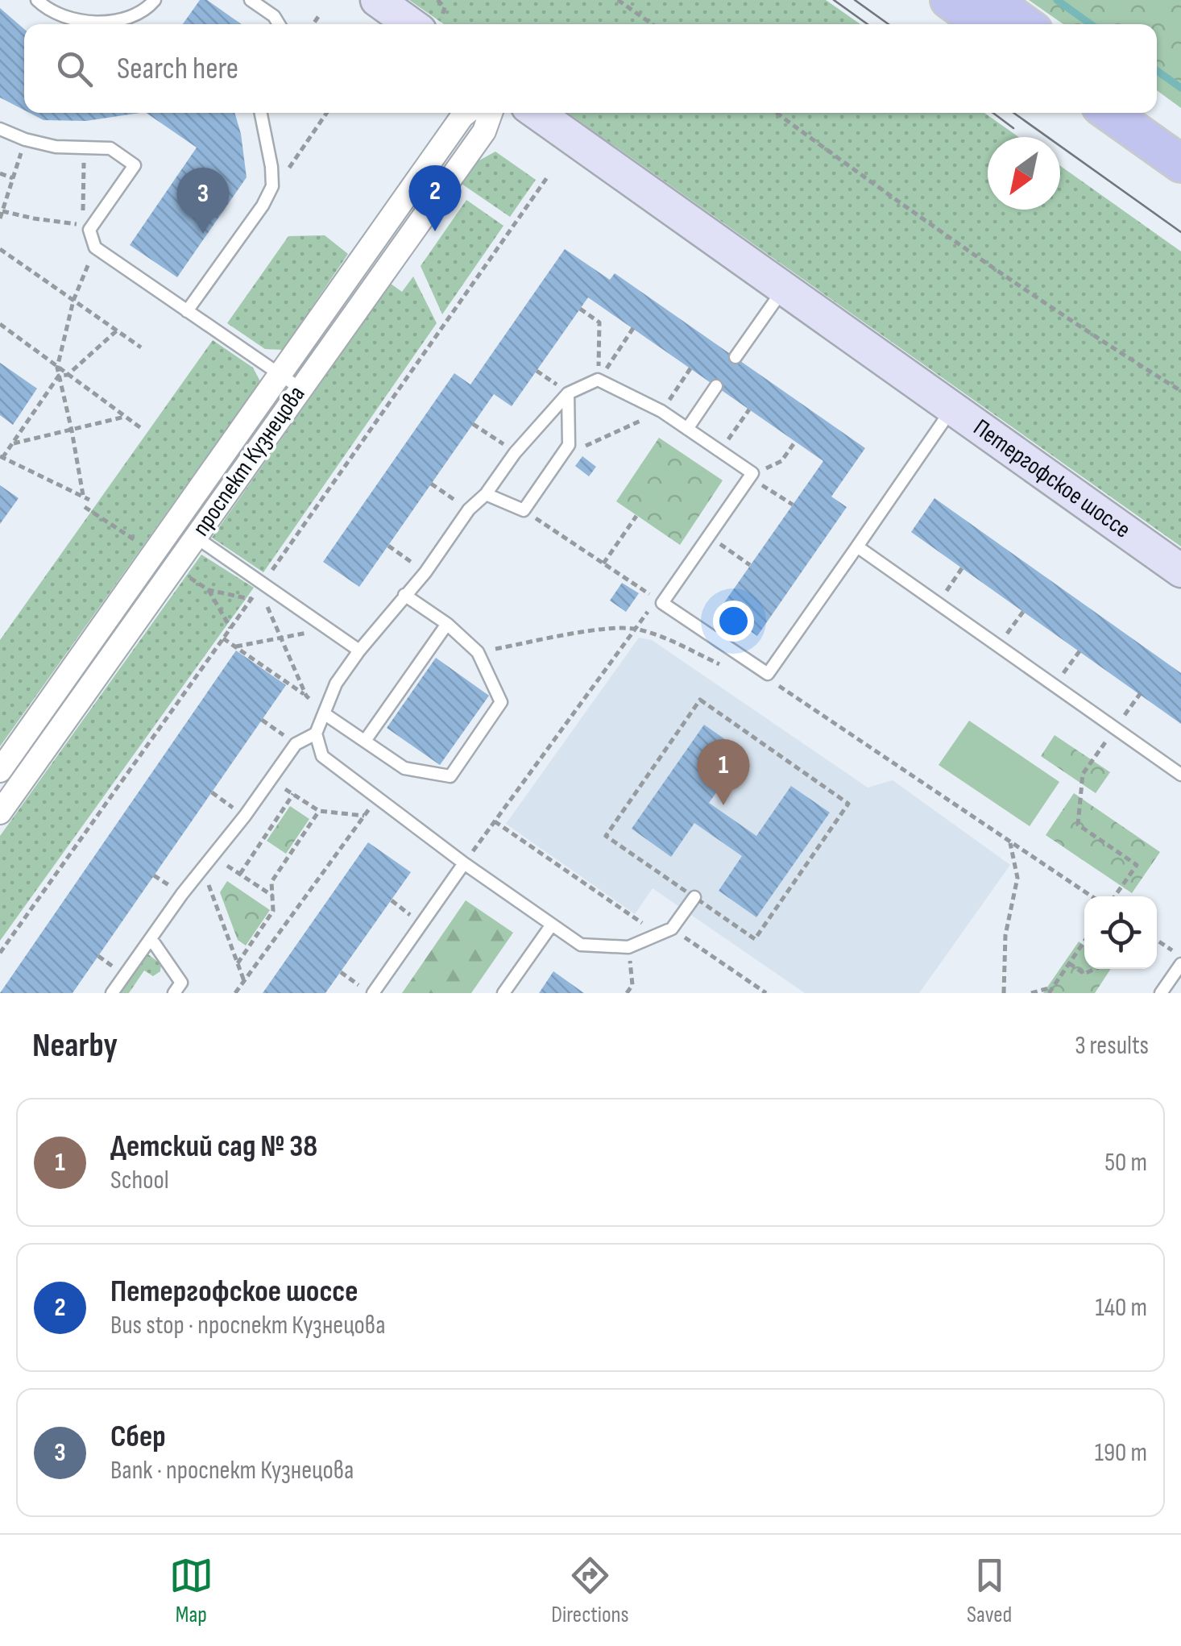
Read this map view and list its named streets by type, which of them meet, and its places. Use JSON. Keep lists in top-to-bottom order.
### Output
{
  "streets": {
    "street": ["проспект Кузнецова", "Петергофское шоссе"]
  },
  "north": "bottom left",
  "page": {
    "search": "Search here",
    "pins": ["2", "3", "1"],
    "heading": ["Nearby", "3 results"],
    "list": [
      {
        "mark": "1",
        "name": "Детский сад № 38",
        "note": "School",
        "value": "50 m"
      },
      {
        "mark": "2",
        "name": "Петергофское шоссе",
        "note": "Bus stop · проспект Кузнецова",
        "value": "140 m"
      },
      {
        "mark": "3",
        "name": "Сбер",
        "note": "Bank · проспект Кузнецова",
        "value": "190 m"
      }
    ],
    "nav": ["Map", "Directions", "Saved"]
  }
}
